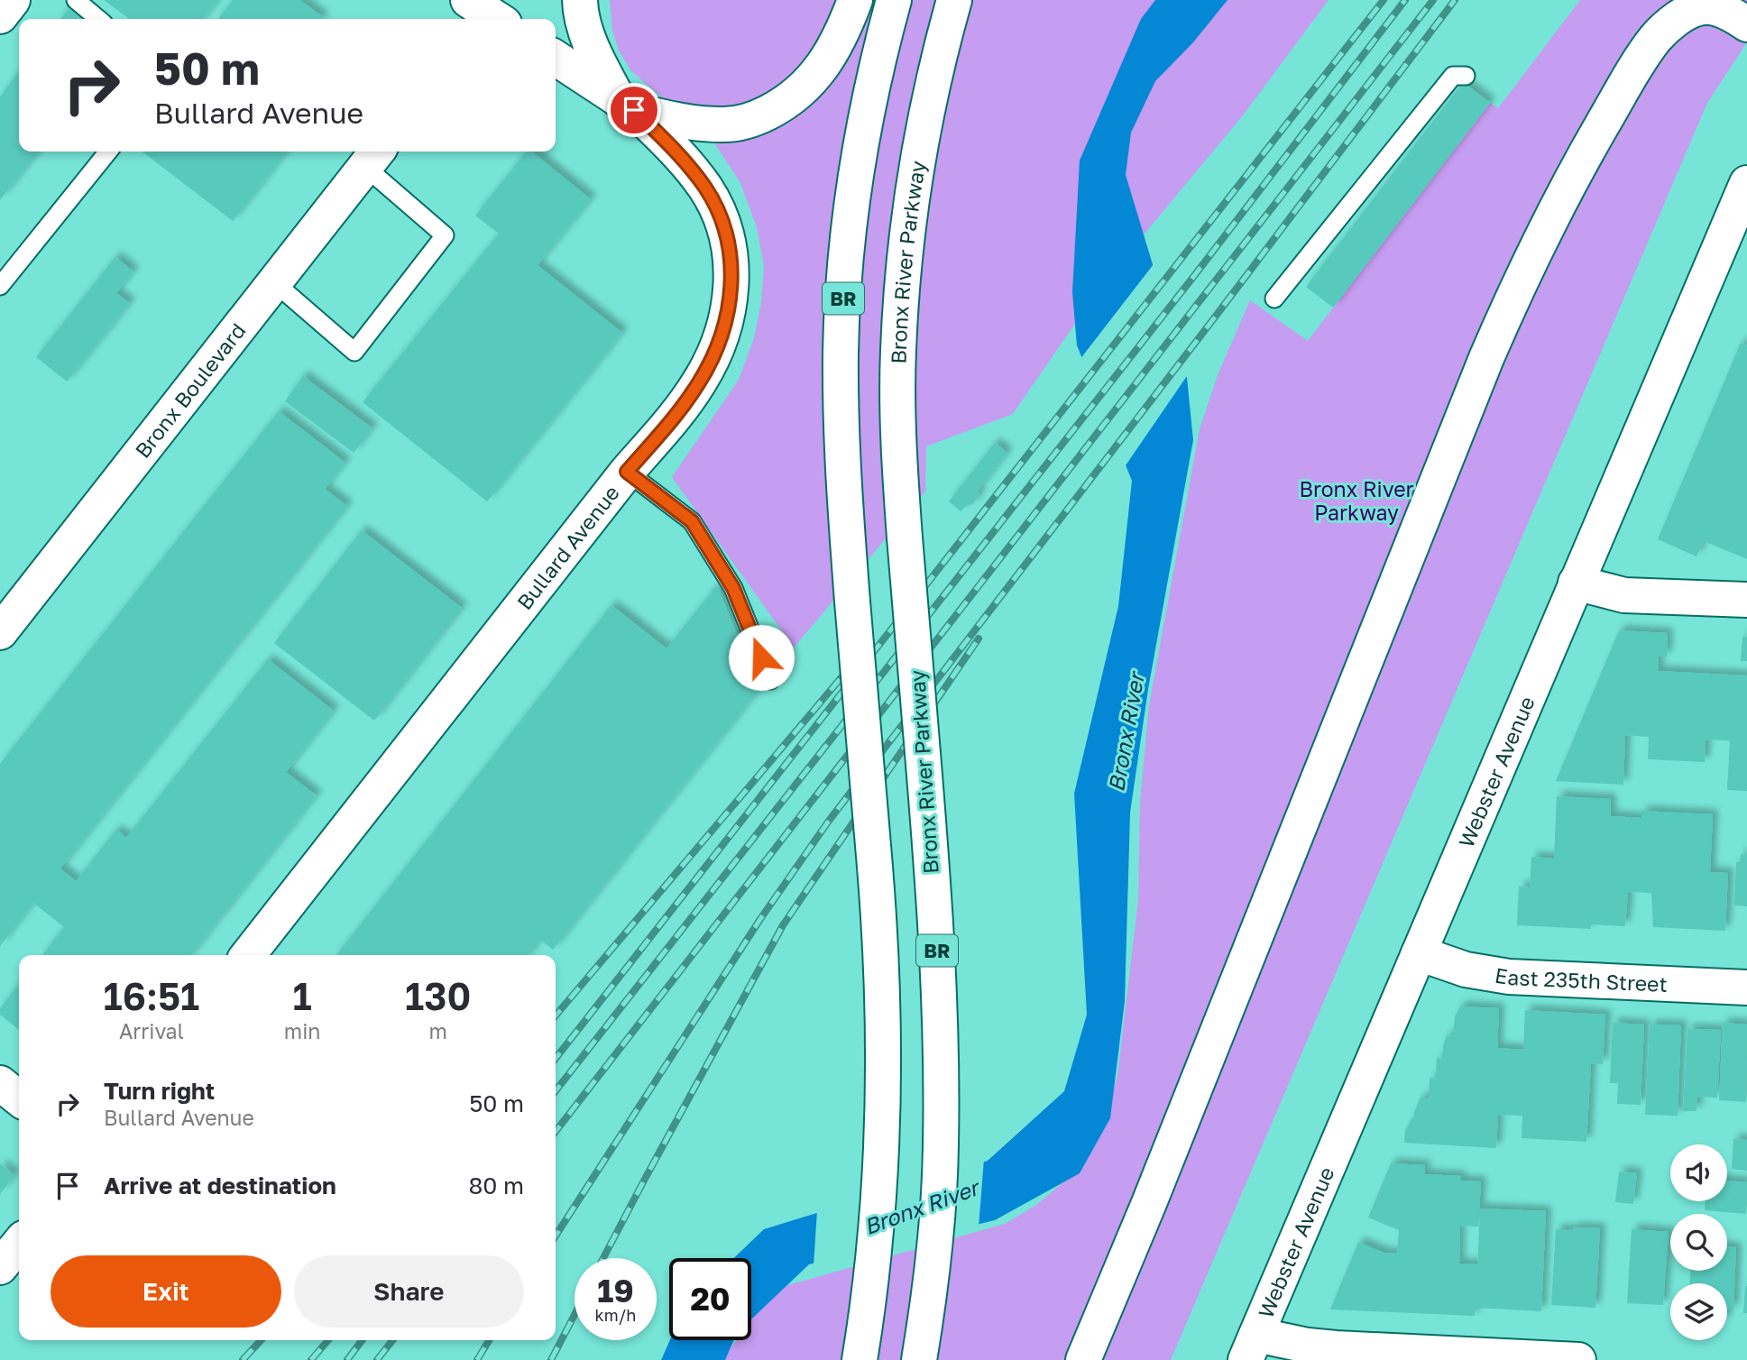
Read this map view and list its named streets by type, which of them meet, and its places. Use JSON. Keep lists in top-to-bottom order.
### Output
{
  "streets": {
    "main road": [
      "Bronx River Parkway",
      "BR",
      "Bronx Boulevard",
      "Bullard Avenue",
      "Webster Avenue",
      "East 235th Street"
    ]
  },
  "crossings": [
    ["Webster Avenue", "East 235th Street"]
  ],
  "water": ["Bronx River"],
  "parks": ["Bronx River Parkway"],
  "page": {
    "turn": ["50 m", "Bullard Avenue"],
    "eta": [
      "16:51",
      "Arrival",
      "1",
      "min",
      "130",
      "m"
    ],
    "list": [
      {
        "name": "Turn right",
        "note": "Bullard Avenue",
        "value": "50 m"
      },
      {
        "name": "Arrive at destination",
        "value": "80 m"
      }
    ],
    "buttons": ["Exit", "Share"],
    "speed": "19 km/h",
    "limit": "20"
  }
}
